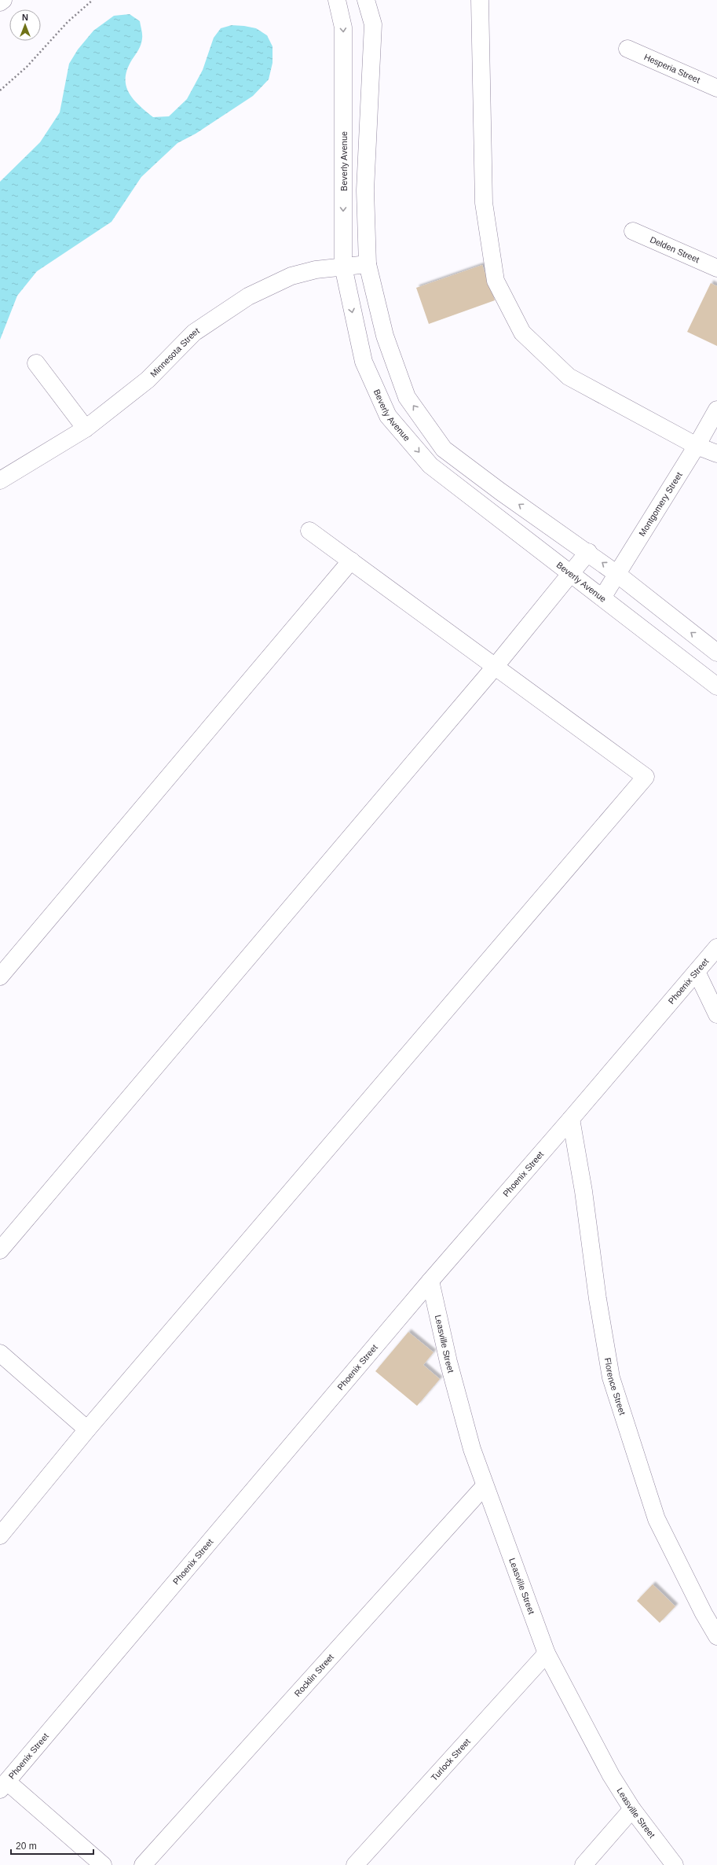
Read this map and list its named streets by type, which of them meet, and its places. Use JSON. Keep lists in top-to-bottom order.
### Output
{
  "streets": {
    "street": [
      "Hesperia Street",
      "Beverly Avenue",
      "Delden Street",
      "Minnesota Street",
      "Montgomery Street",
      "Phoenix Street",
      "Leasville Street",
      "Florence Street",
      "Rocklin Street",
      "Turlock Street"
    ]
  },
  "crossings": [
    ["Beverly Avenue", "Minnesota Street"],
    ["Beverly Avenue", "Montgomery Street"],
    ["Phoenix Street", "Leasville Street"],
    ["Phoenix Street", "Florence Street"],
    ["Leasville Street", "Rocklin Street"],
    ["Leasville Street", "Turlock Street"]
  ],
  "scale_bar": "20 m",
  "north": "top"
}
